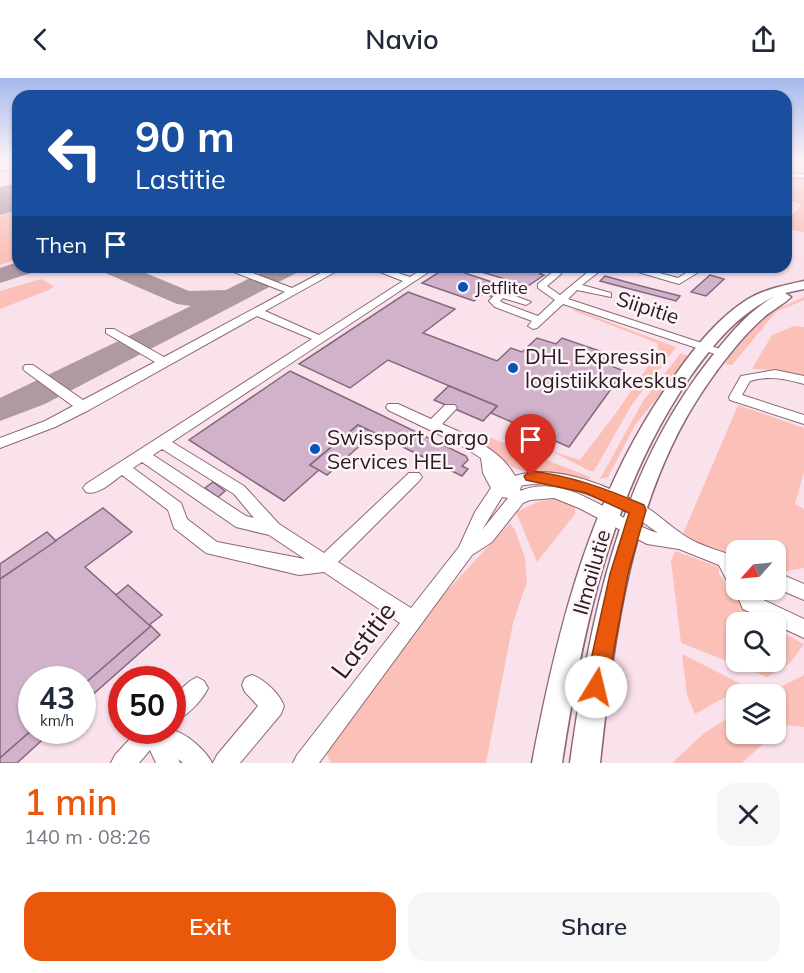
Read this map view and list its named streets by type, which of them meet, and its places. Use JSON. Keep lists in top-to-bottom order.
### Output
{
  "streets": {
    "main road": ["Ilmailutie"],
    "street": ["Siipitie", "Lastitie"]
  },
  "crossings": [
    ["Siipitie", "Ilmailutie"]
  ],
  "places": ["Jetflite", "DHL Expressin logistiikkakeskus", "Swissport Cargo Services HEL"],
  "north": "bottom left",
  "page": {
    "header": "Navio",
    "turn": ["90 m", "Lastitie"],
    "then": "Then",
    "speed": "43 km/h",
    "limit": "50",
    "heading": ["1 min", "140 m · 08:26"],
    "buttons": ["Exit", "Share"]
  }
}
